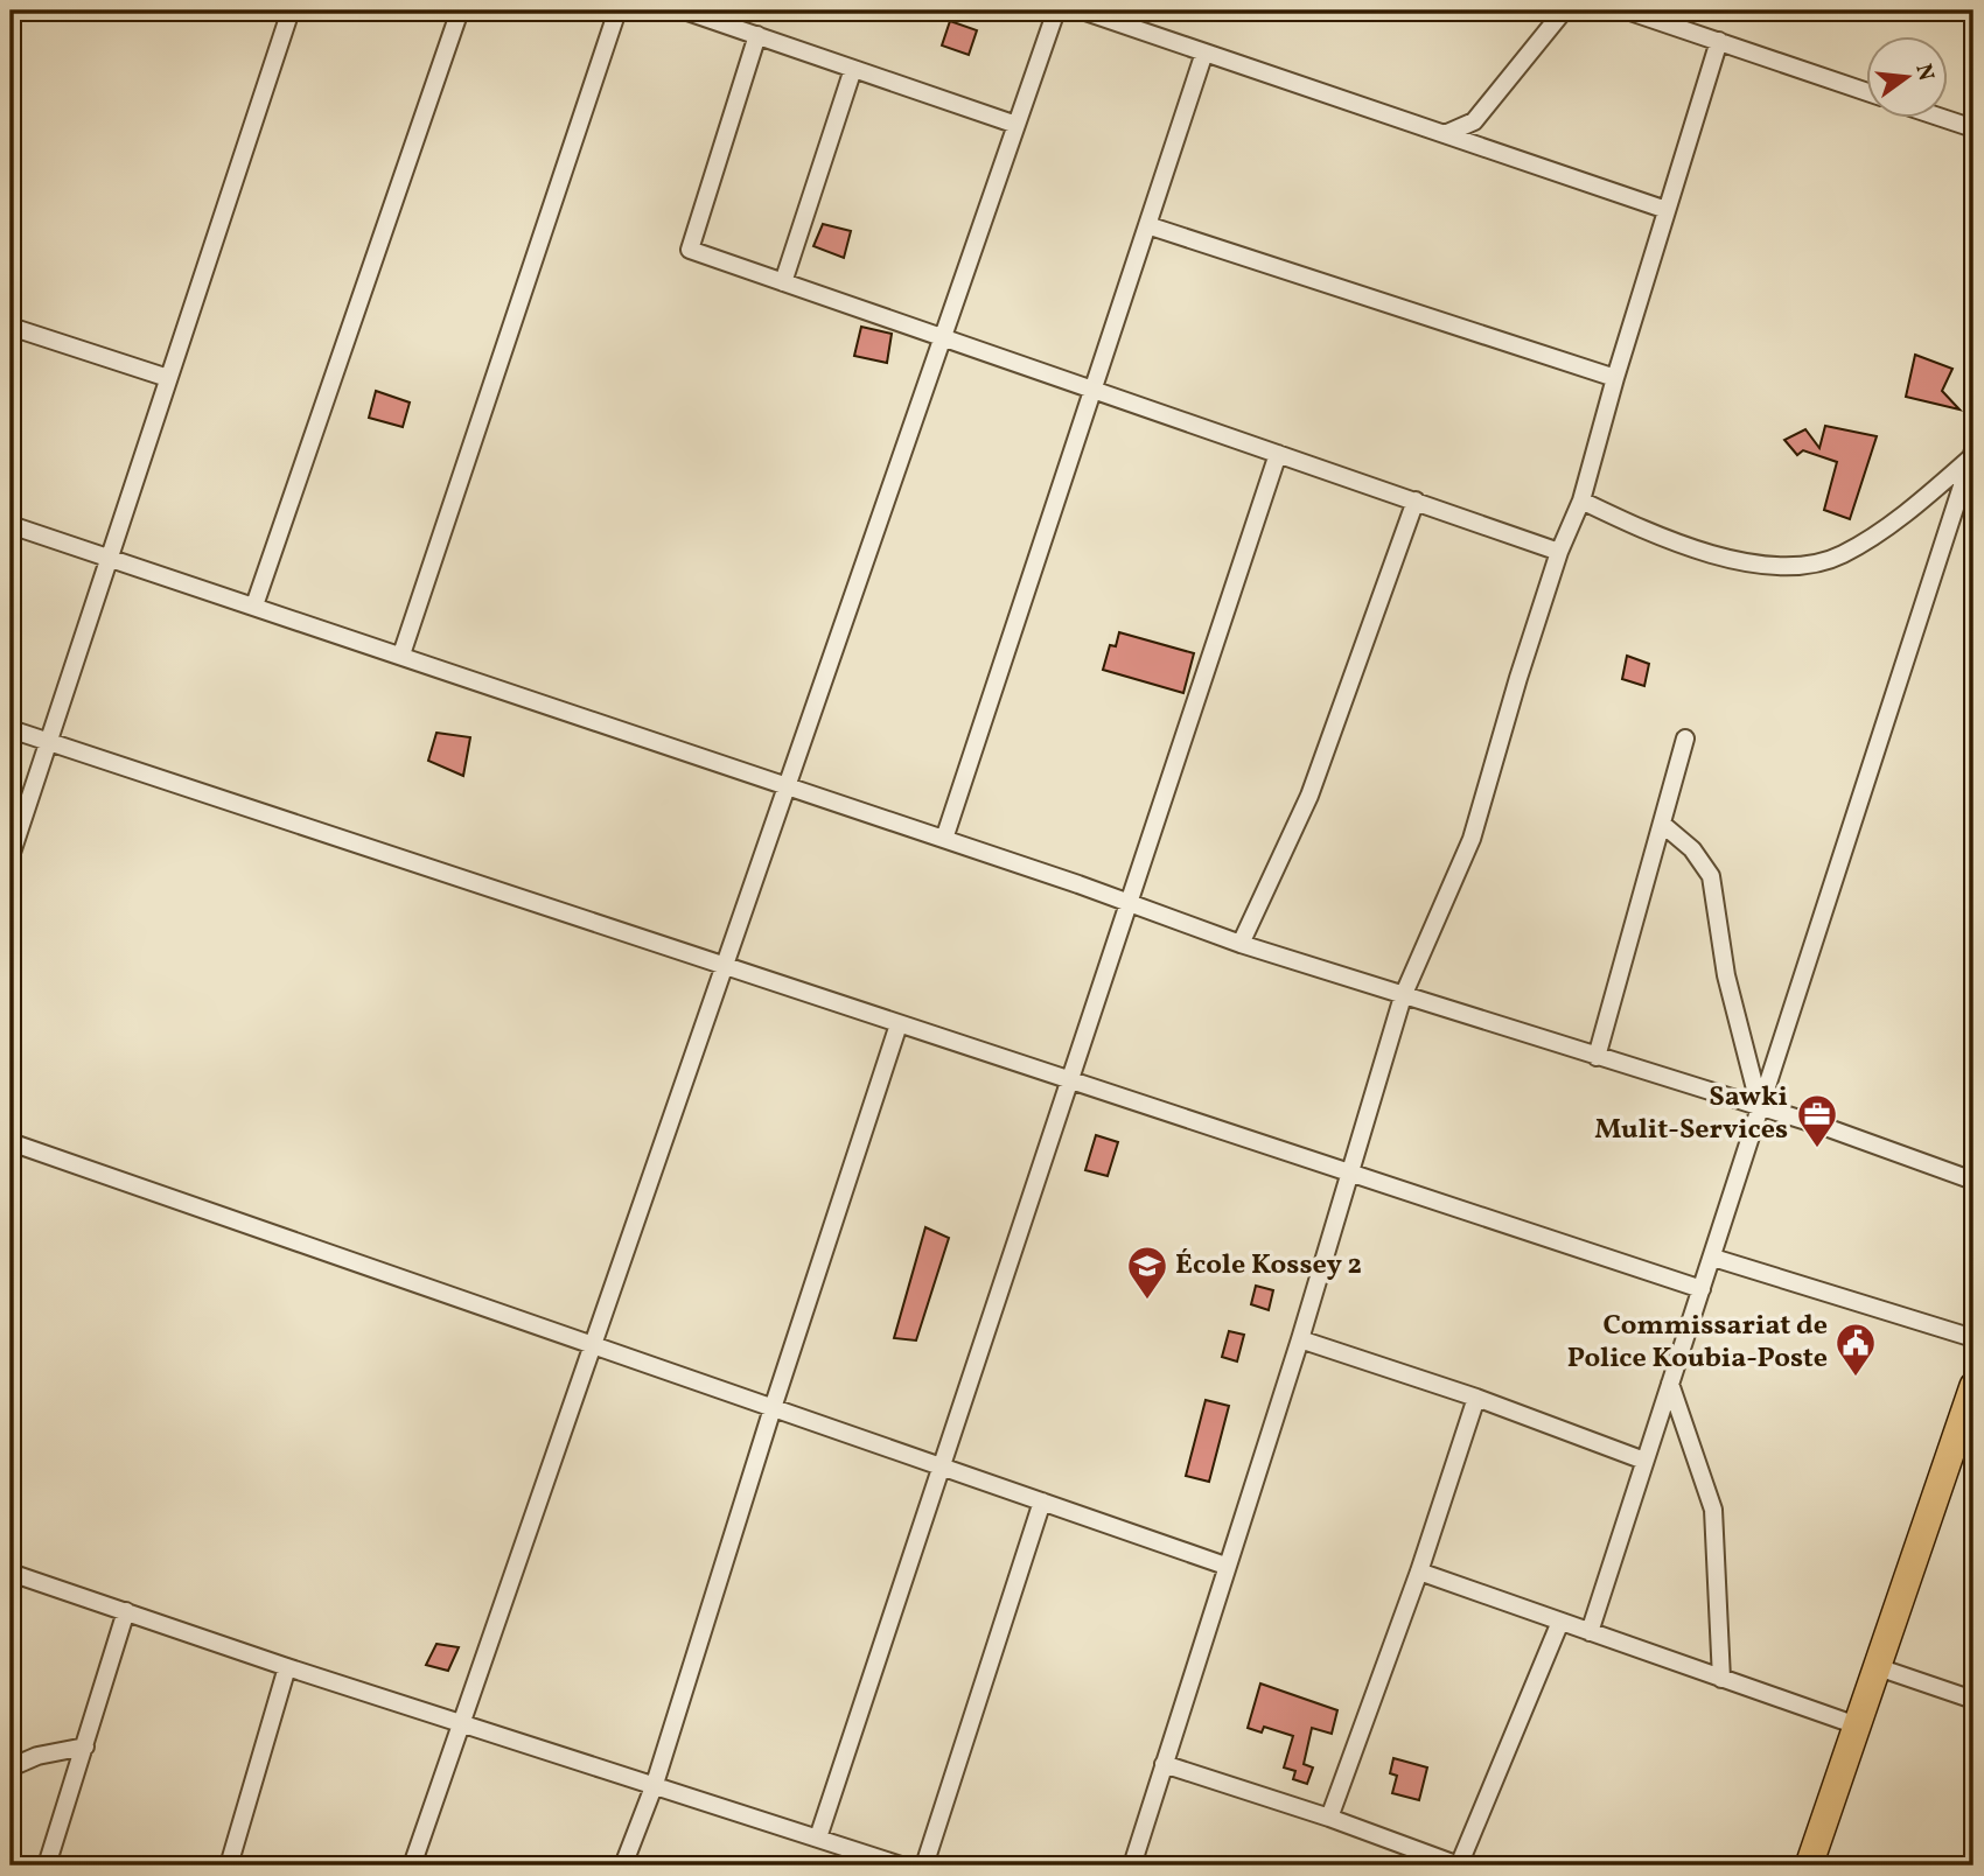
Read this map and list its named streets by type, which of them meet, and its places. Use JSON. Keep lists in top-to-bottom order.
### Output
{
  "places": {
    "office": ["Sawki Mulit-Services"],
    "school or university": ["École Kossey 2"],
    "public building": ["Commissariat de Police Koubia-Poste"]
  },
  "north": "right"
}
